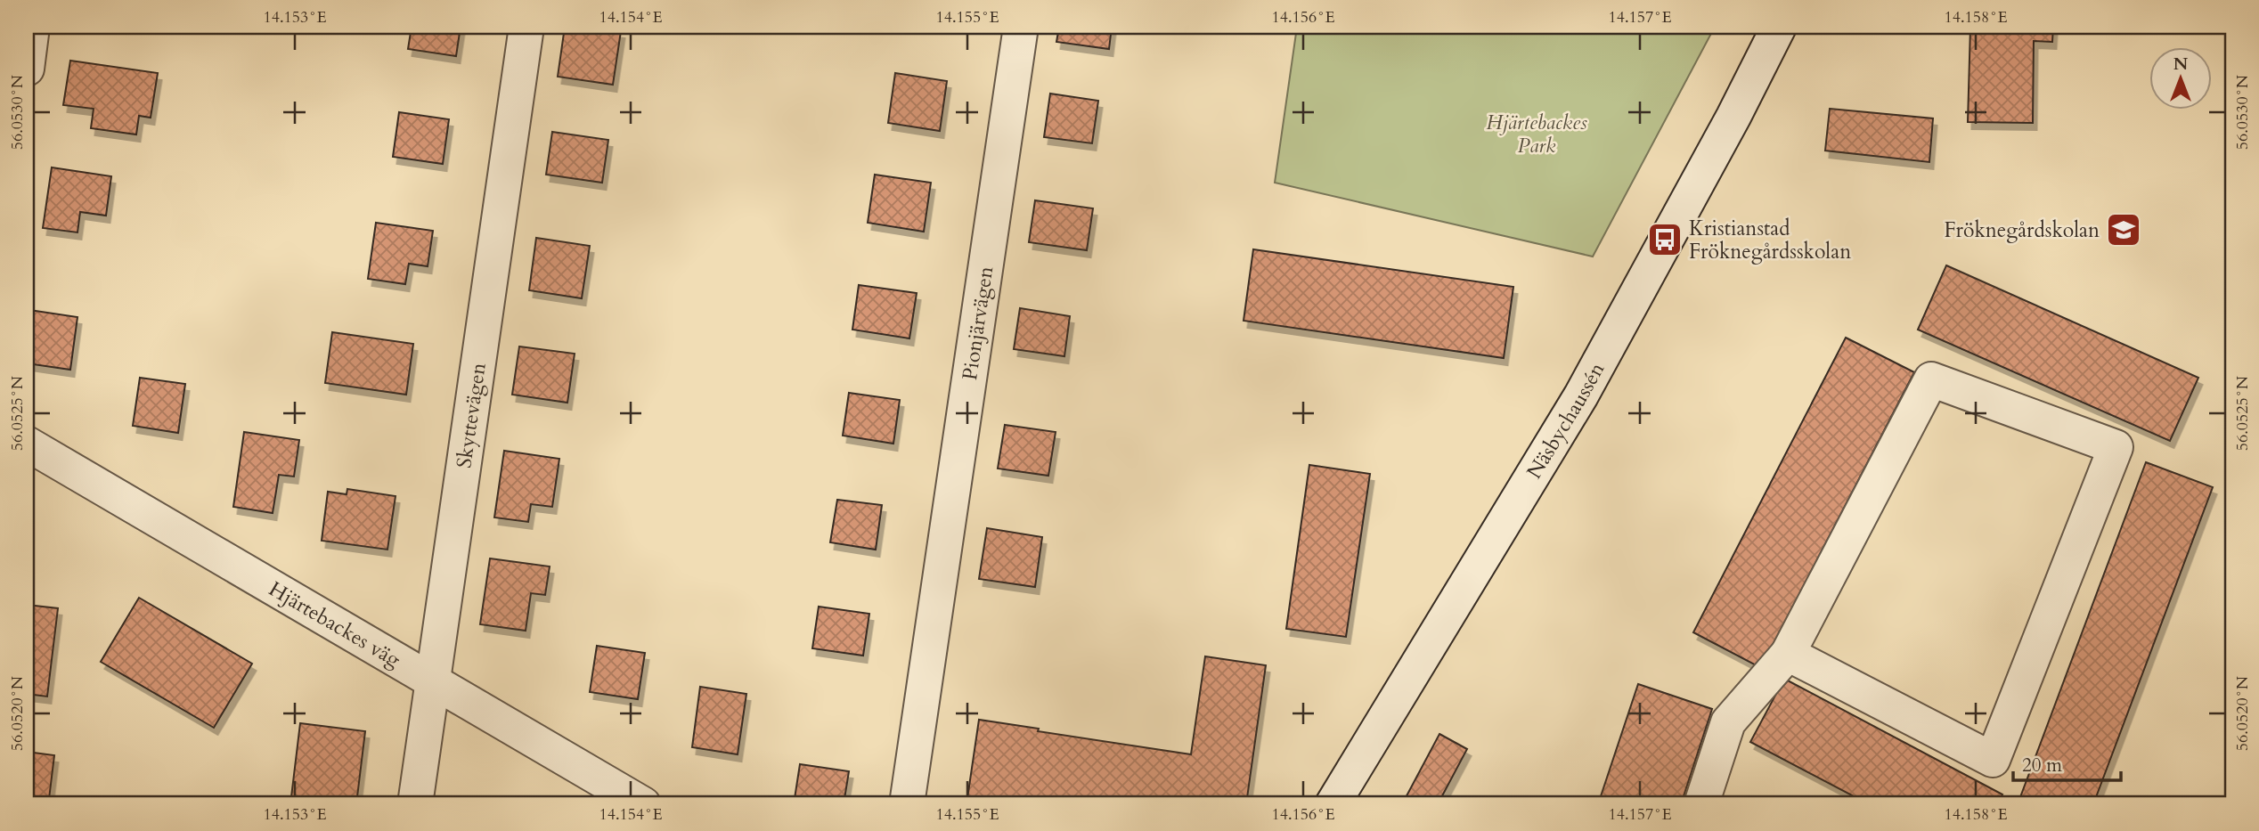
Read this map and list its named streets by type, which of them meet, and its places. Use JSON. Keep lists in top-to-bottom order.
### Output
{
  "streets": {
    "street": [
      "Pionjärvägen",
      "Skyttevägen",
      "Näsbychaussén",
      "Hjärtebackes väg"
    ]
  },
  "crossings": [
    ["Skyttevägen", "Hjärtebackes väg"]
  ],
  "parks": ["Hjärtebackes Park"],
  "places": {
    "school or university": ["Fröknegårdskolan"],
    "bus stop": ["Kristianstad Fröknegårdsskolan"]
  },
  "scale_bar": "20 m",
  "north": "top",
  "coordinates": [
    "14.153°E",
    "14.154°E",
    "14.155°E",
    "14.156°E",
    "14.157°E",
    "14.158°E",
    "56.0530°N",
    "56.0525°N",
    "56.0520°N"
  ]
}
